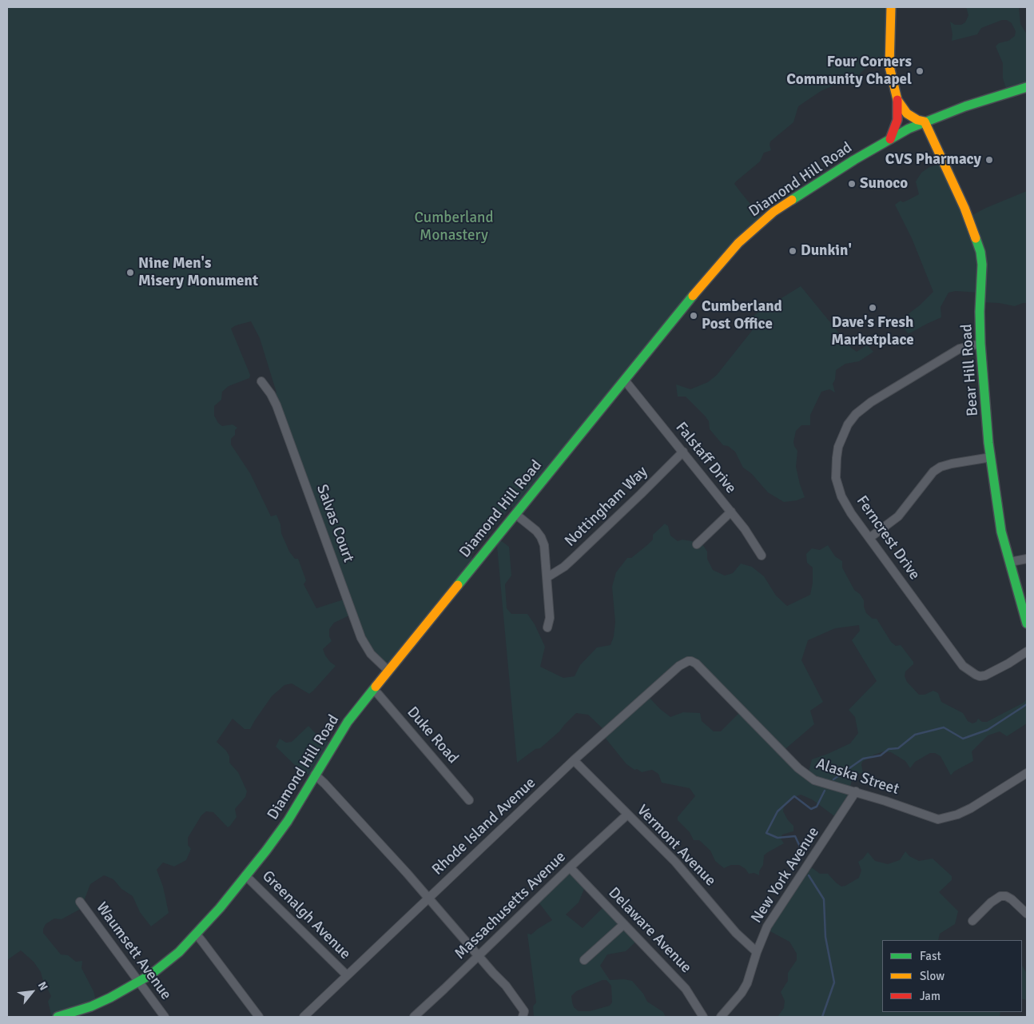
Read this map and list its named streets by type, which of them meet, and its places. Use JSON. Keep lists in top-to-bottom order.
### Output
{
  "streets": {
    "main road": ["Diamond Hill Road", "Bear Hill Road"],
    "street": [
      "Falstaff Drive",
      "Nottingham Way",
      "Salvas Court",
      "Ferncrest Drive",
      "Duke Road",
      "Alaska Street",
      "Rhode Island Avenue",
      "Vermont Avenue",
      "New York Avenue",
      "Massachusetts Avenue",
      "Greenalgh Avenue",
      "Delaware Avenue",
      "Waumsett Avenue"
    ]
  },
  "crossings": [
    ["Diamond Hill Road", "Bear Hill Road"],
    ["Diamond Hill Road", "Falstaff Drive"],
    ["Diamond Hill Road", "Salvas Court"],
    ["Diamond Hill Road", "Duke Road"],
    ["Diamond Hill Road", "Greenalgh Avenue"],
    ["Diamond Hill Road", "Waumsett Avenue"],
    ["Bear Hill Road", "Ferncrest Drive"],
    ["Falstaff Drive", "Nottingham Way"],
    ["Alaska Street", "Rhode Island Avenue"],
    ["Alaska Street", "New York Avenue"],
    ["Rhode Island Avenue", "Vermont Avenue"],
    ["Rhode Island Avenue", "Greenalgh Avenue"],
    ["Vermont Avenue", "New York Avenue"],
    ["Vermont Avenue", "Massachusetts Avenue"],
    ["Massachusetts Avenue", "Delaware Avenue"]
  ],
  "parks": ["Cumberland Monastery"],
  "places": [
    "Four Corners Community Chapel",
    "CVS Pharmacy",
    "Sunoco",
    "Dunkin'",
    "Nine Men's Misery Monument",
    "Dave's Fresh Marketplace",
    "Cumberland Post Office"
  ],
  "legend": ["Fast", "Slow", "Jam"],
  "north": "top right"
}
